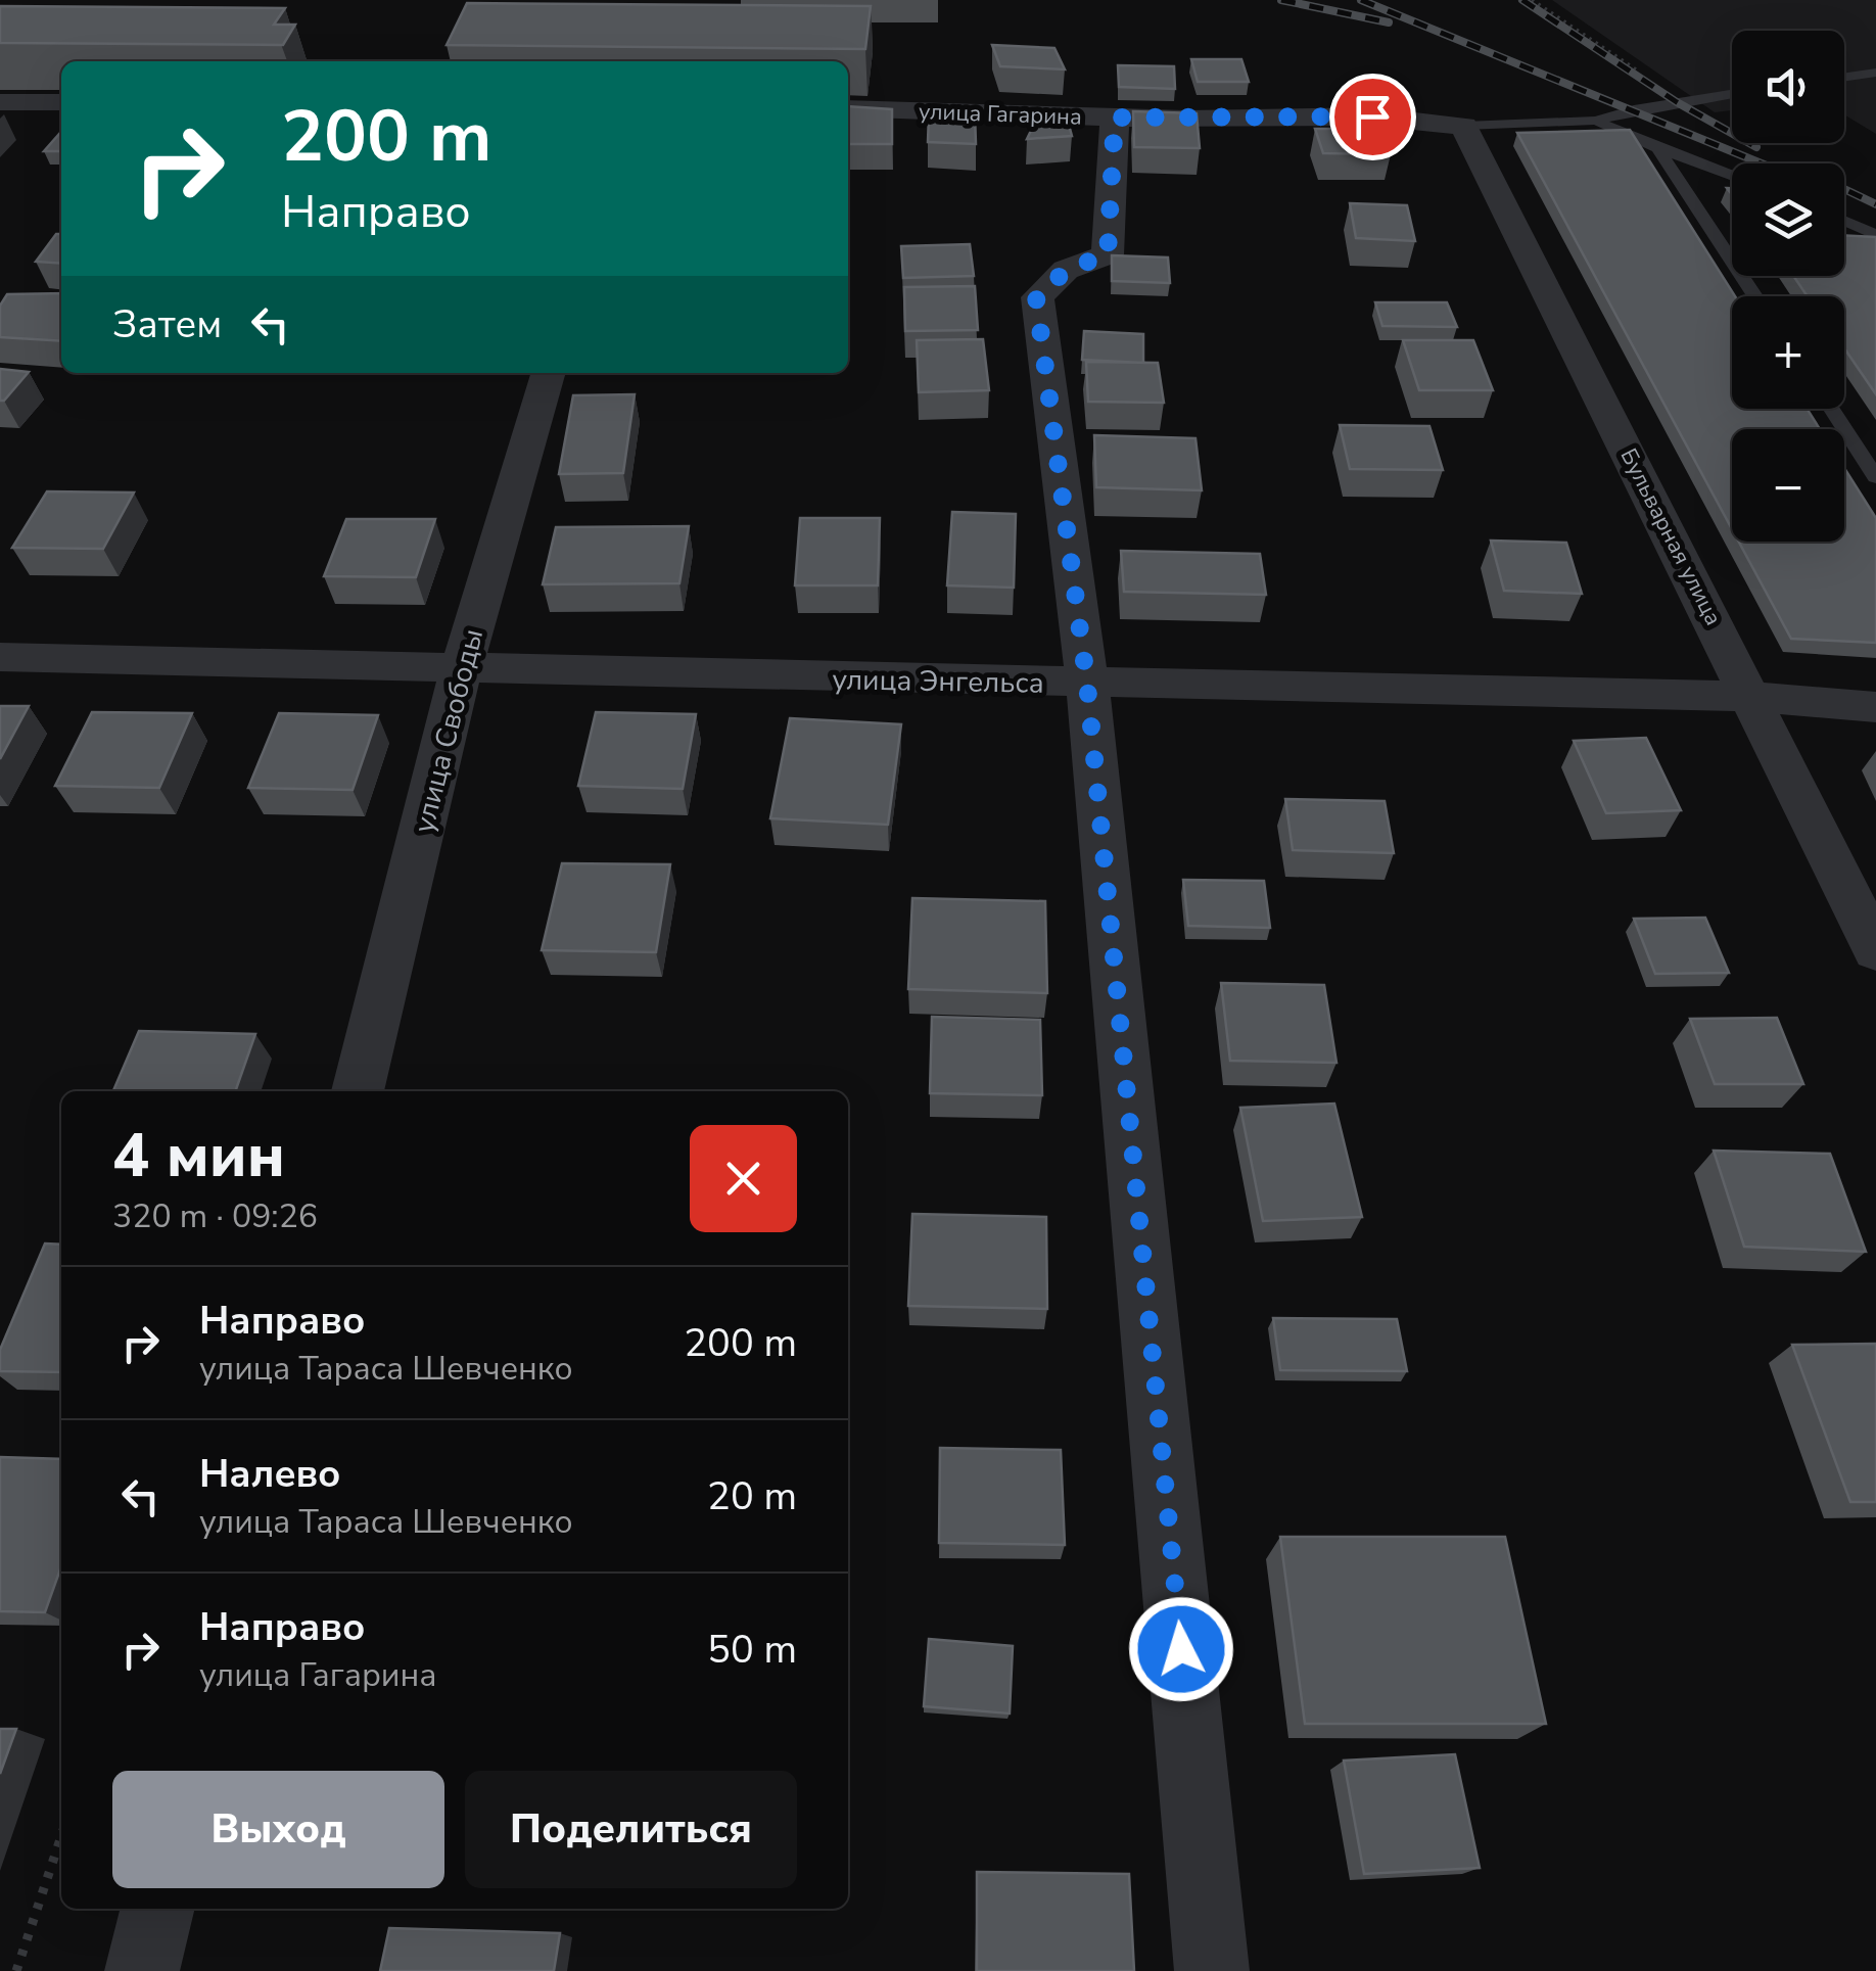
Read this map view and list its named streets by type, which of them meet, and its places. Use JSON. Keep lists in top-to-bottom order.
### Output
{
  "streets": {
    "street": [
      "улица Гагарина",
      "Бульварная улица",
      "улица Энгельса",
      "улица Свободы"
    ]
  },
  "crossings": [
    ["улица Гагарина", "Бульварная улица"],
    ["Бульварная улица", "улица Энгельса"],
    ["улица Энгельса", "улица Свободы"]
  ],
  "page": {
    "map_buttons": ["+", "−"],
    "turn": ["200 m", "Направо"],
    "then": "Затем",
    "heading": ["4 мин", "320 m · 09:26"],
    "list": [
      {
        "name": "Направо",
        "note": "улица Тараса Шевченко",
        "value": "200 m"
      },
      {
        "name": "Налево",
        "note": "улица Тараса Шевченко",
        "value": "20 m"
      },
      {
        "name": "Направо",
        "note": "улица Гагарина",
        "value": "50 m"
      }
    ],
    "buttons": ["Выход", "Поделиться"]
  }
}
